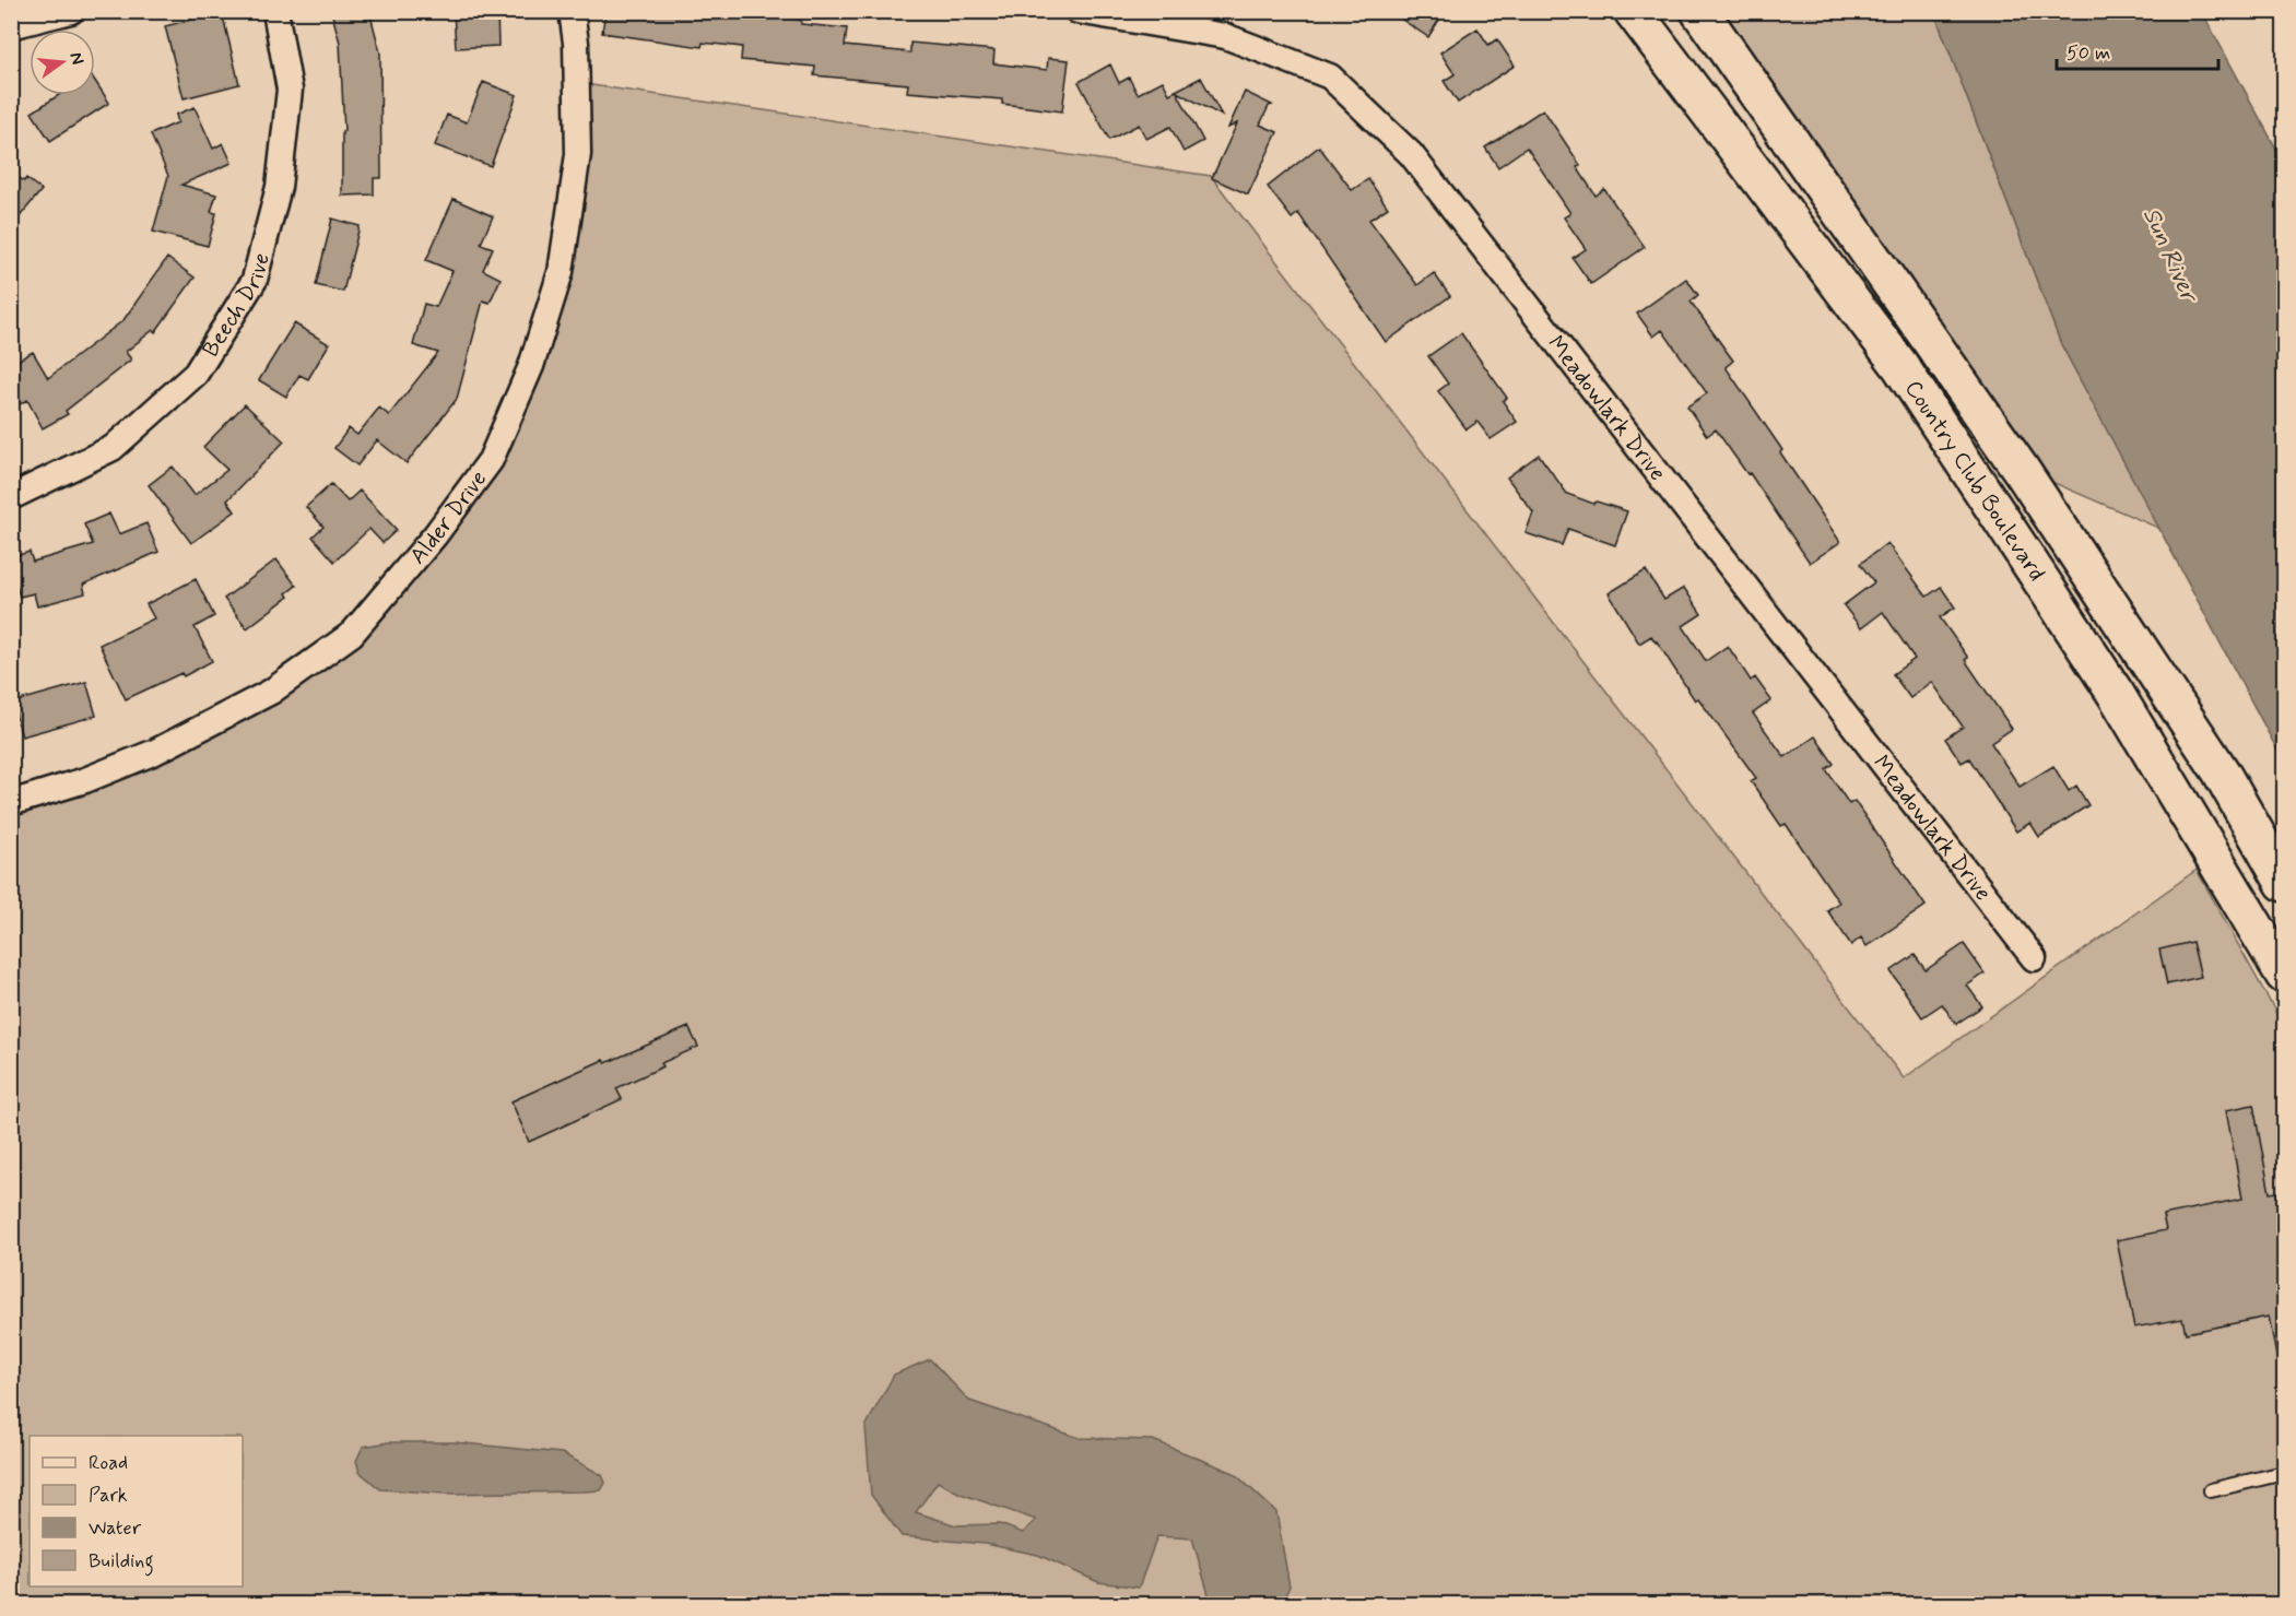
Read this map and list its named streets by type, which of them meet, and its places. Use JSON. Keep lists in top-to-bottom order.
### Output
{
  "streets": {
    "highway": ["Country Club Boulevard"],
    "street": ["Beech Drive", "Meadowlark Drive", "Alder Drive"]
  },
  "water": ["Sun River"],
  "legend": [
    "Road",
    "Park",
    "Water",
    "Building"
  ],
  "scale_bar": "50 m",
  "north": "right"
}
